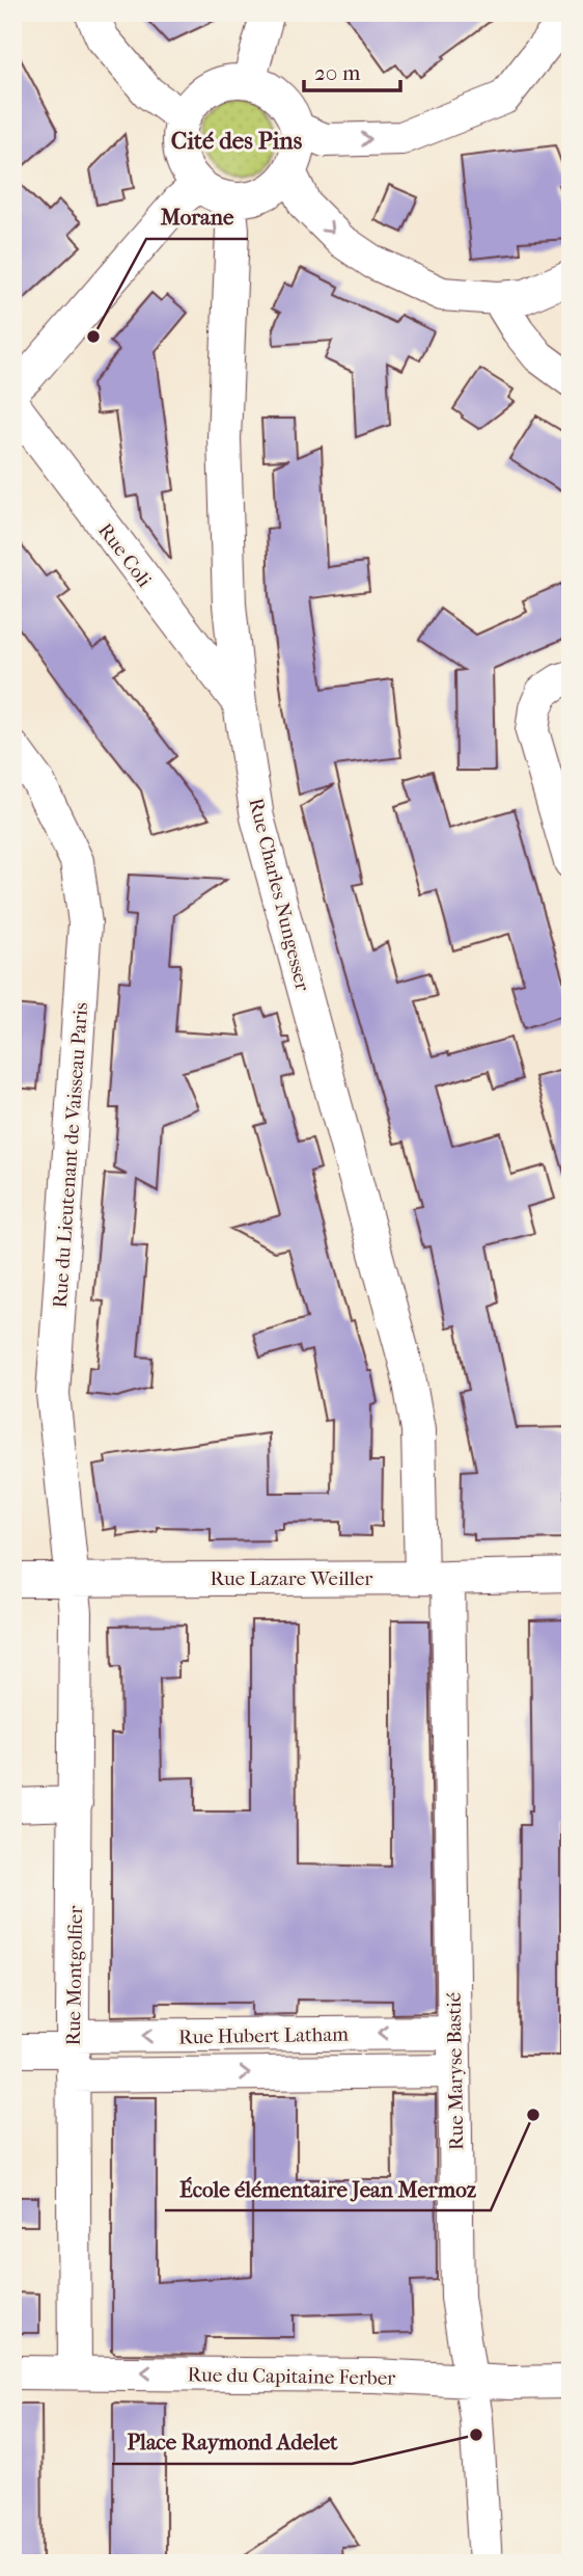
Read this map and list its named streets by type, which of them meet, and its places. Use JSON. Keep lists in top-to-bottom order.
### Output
{
  "streets": {
    "street": [
      "Rue Coli",
      "Rue Charles Nungesser",
      "Rue du Lieutenant de Vaisseau Paris",
      "Rue Lazare Weiller",
      "Rue Montgolfier",
      "Rue Hubert Latham",
      "Rue Maryse Bastié",
      "Rue du Capitaine Ferber"
    ]
  },
  "crossings": [
    ["Rue Coli", "Rue Charles Nungesser"],
    ["Rue Charles Nungesser", "Rue Lazare Weiller"],
    ["Rue Charles Nungesser", "Rue Maryse Bastié"],
    ["Rue du Lieutenant de Vaisseau Paris", "Rue Lazare Weiller"],
    ["Rue du Lieutenant de Vaisseau Paris", "Rue Montgolfier"],
    ["Rue Lazare Weiller", "Rue Montgolfier"],
    ["Rue Lazare Weiller", "Rue Maryse Bastié"],
    ["Rue Montgolfier", "Rue Hubert Latham"],
    ["Rue Montgolfier", "Rue du Capitaine Ferber"],
    ["Rue Hubert Latham", "Rue Maryse Bastié"],
    ["Rue Maryse Bastié", "Rue du Capitaine Ferber"]
  ],
  "one_way": ["Rue du Capitaine Ferber"],
  "districts": ["Cité des Pins"],
  "places": ["Morane", "École élémentaire Jean Mermoz", "Place Raymond Adelet"],
  "scale_bar": "20 m"
}
